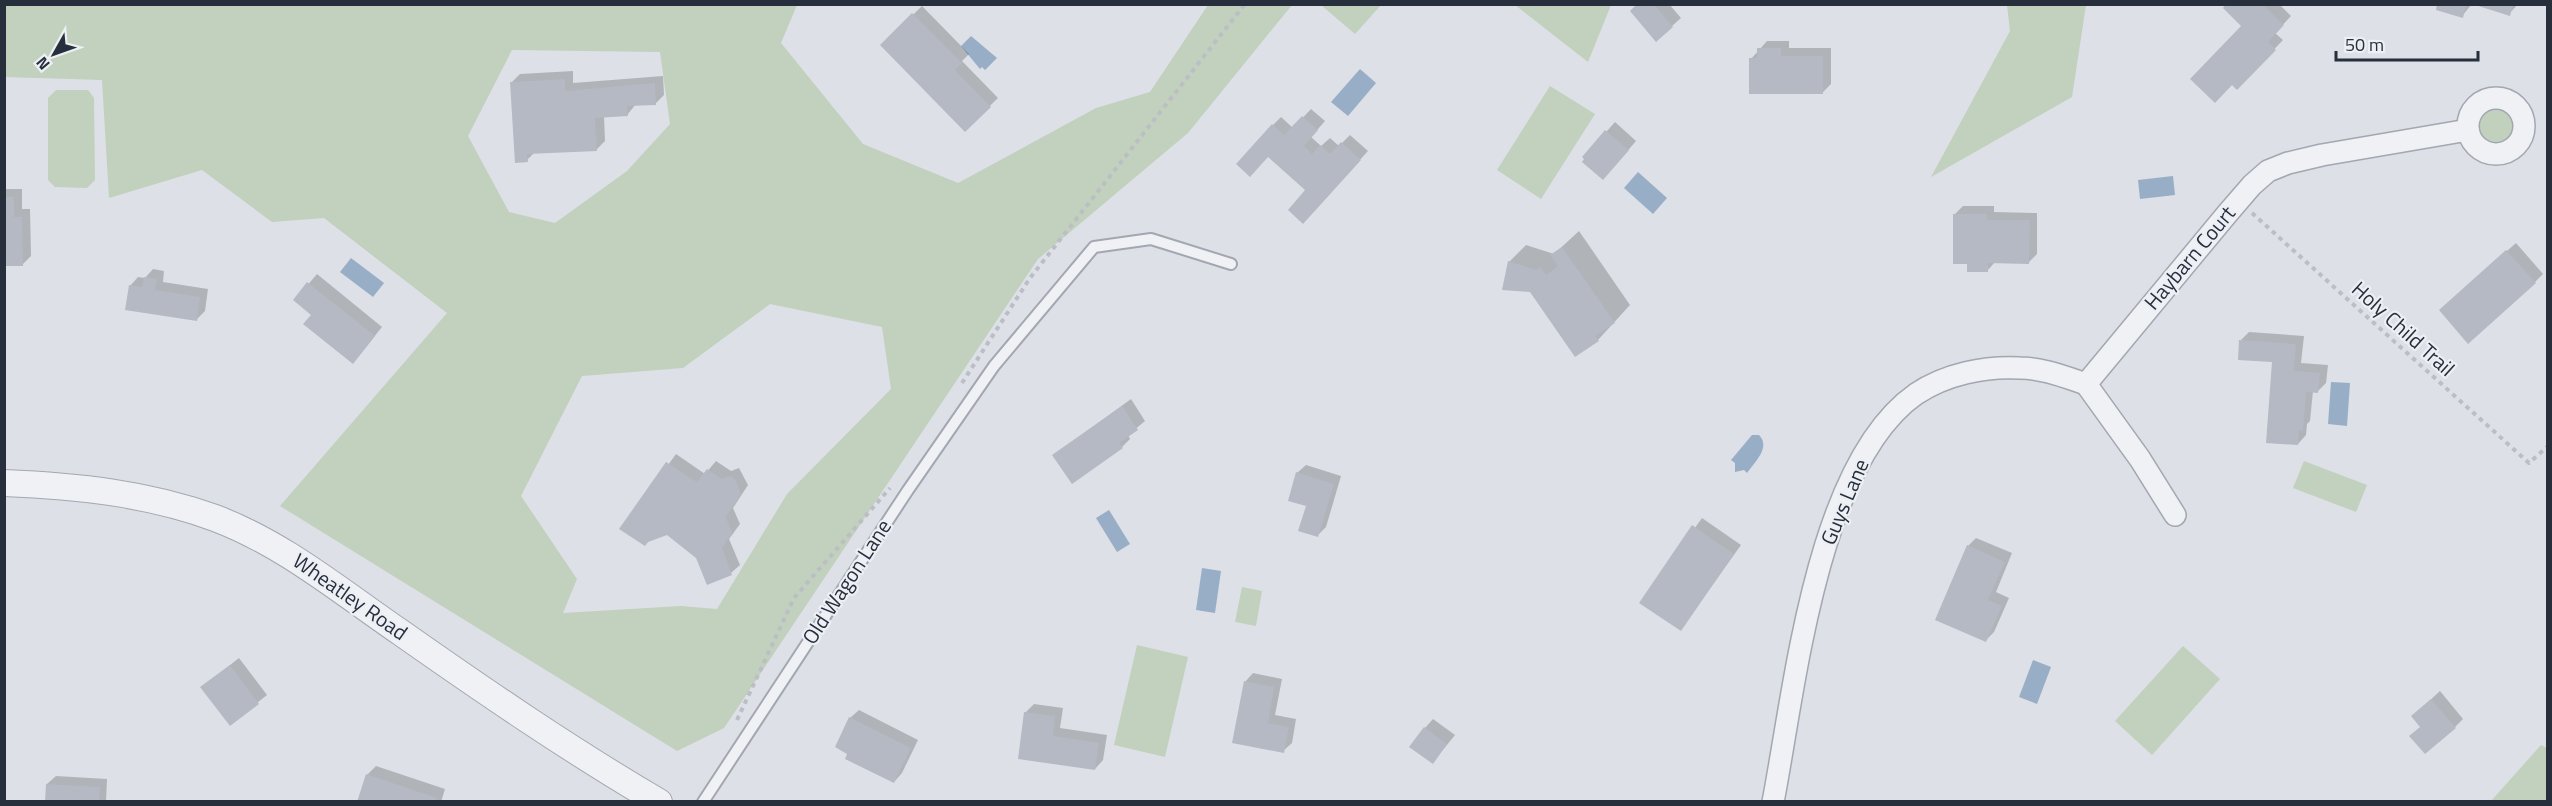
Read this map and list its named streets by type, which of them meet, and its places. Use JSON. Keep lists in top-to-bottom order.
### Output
{
  "streets": {
    "street": ["Haybarn Court", "Guys Lane", "Wheatley Road"],
    "lane": ["Old Wagon Lane"],
    "path": ["Holy Child Trail"]
  },
  "crossings": [
    ["Haybarn Court", "Holy Child Trail"],
    ["Haybarn Court", "Guys Lane"]
  ],
  "scale_bar": "50 m",
  "north": "bottom left"
}
